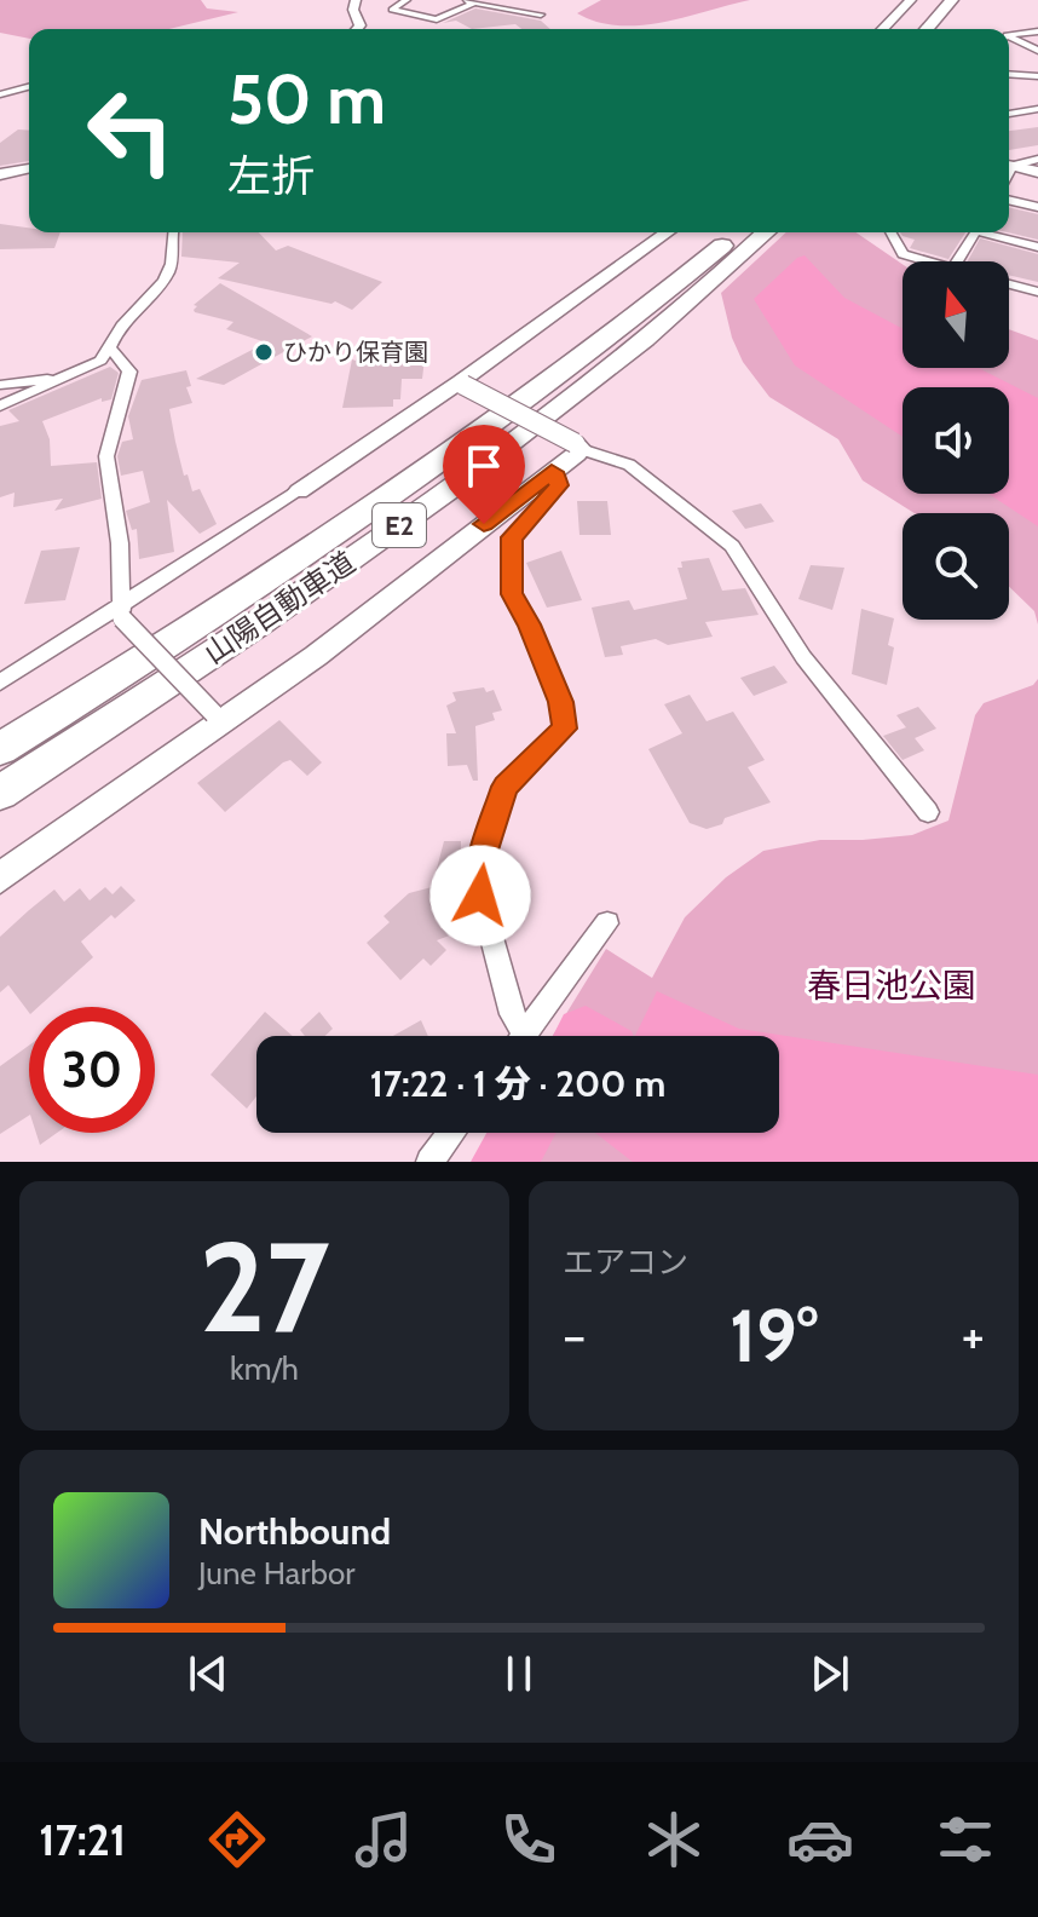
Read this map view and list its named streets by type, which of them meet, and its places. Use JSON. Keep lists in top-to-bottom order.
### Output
{
  "streets": {
    "highway": ["E2", "山陽自動車道"]
  },
  "parks": ["春日池公園"],
  "places": ["ひかり保育園"],
  "north": "top",
  "page": {
    "turn": ["50 m", "左折"],
    "limit": "30",
    "trip": "17:22 · 1 分 · 200 m",
    "tile": [
      ["27", "km/h"],
      "エアコン"
    ],
    "heat": ["−", "19°", "+"],
    "song": ["Northbound", "June Harbor"],
    "tabs": "17:21"
  }
}
